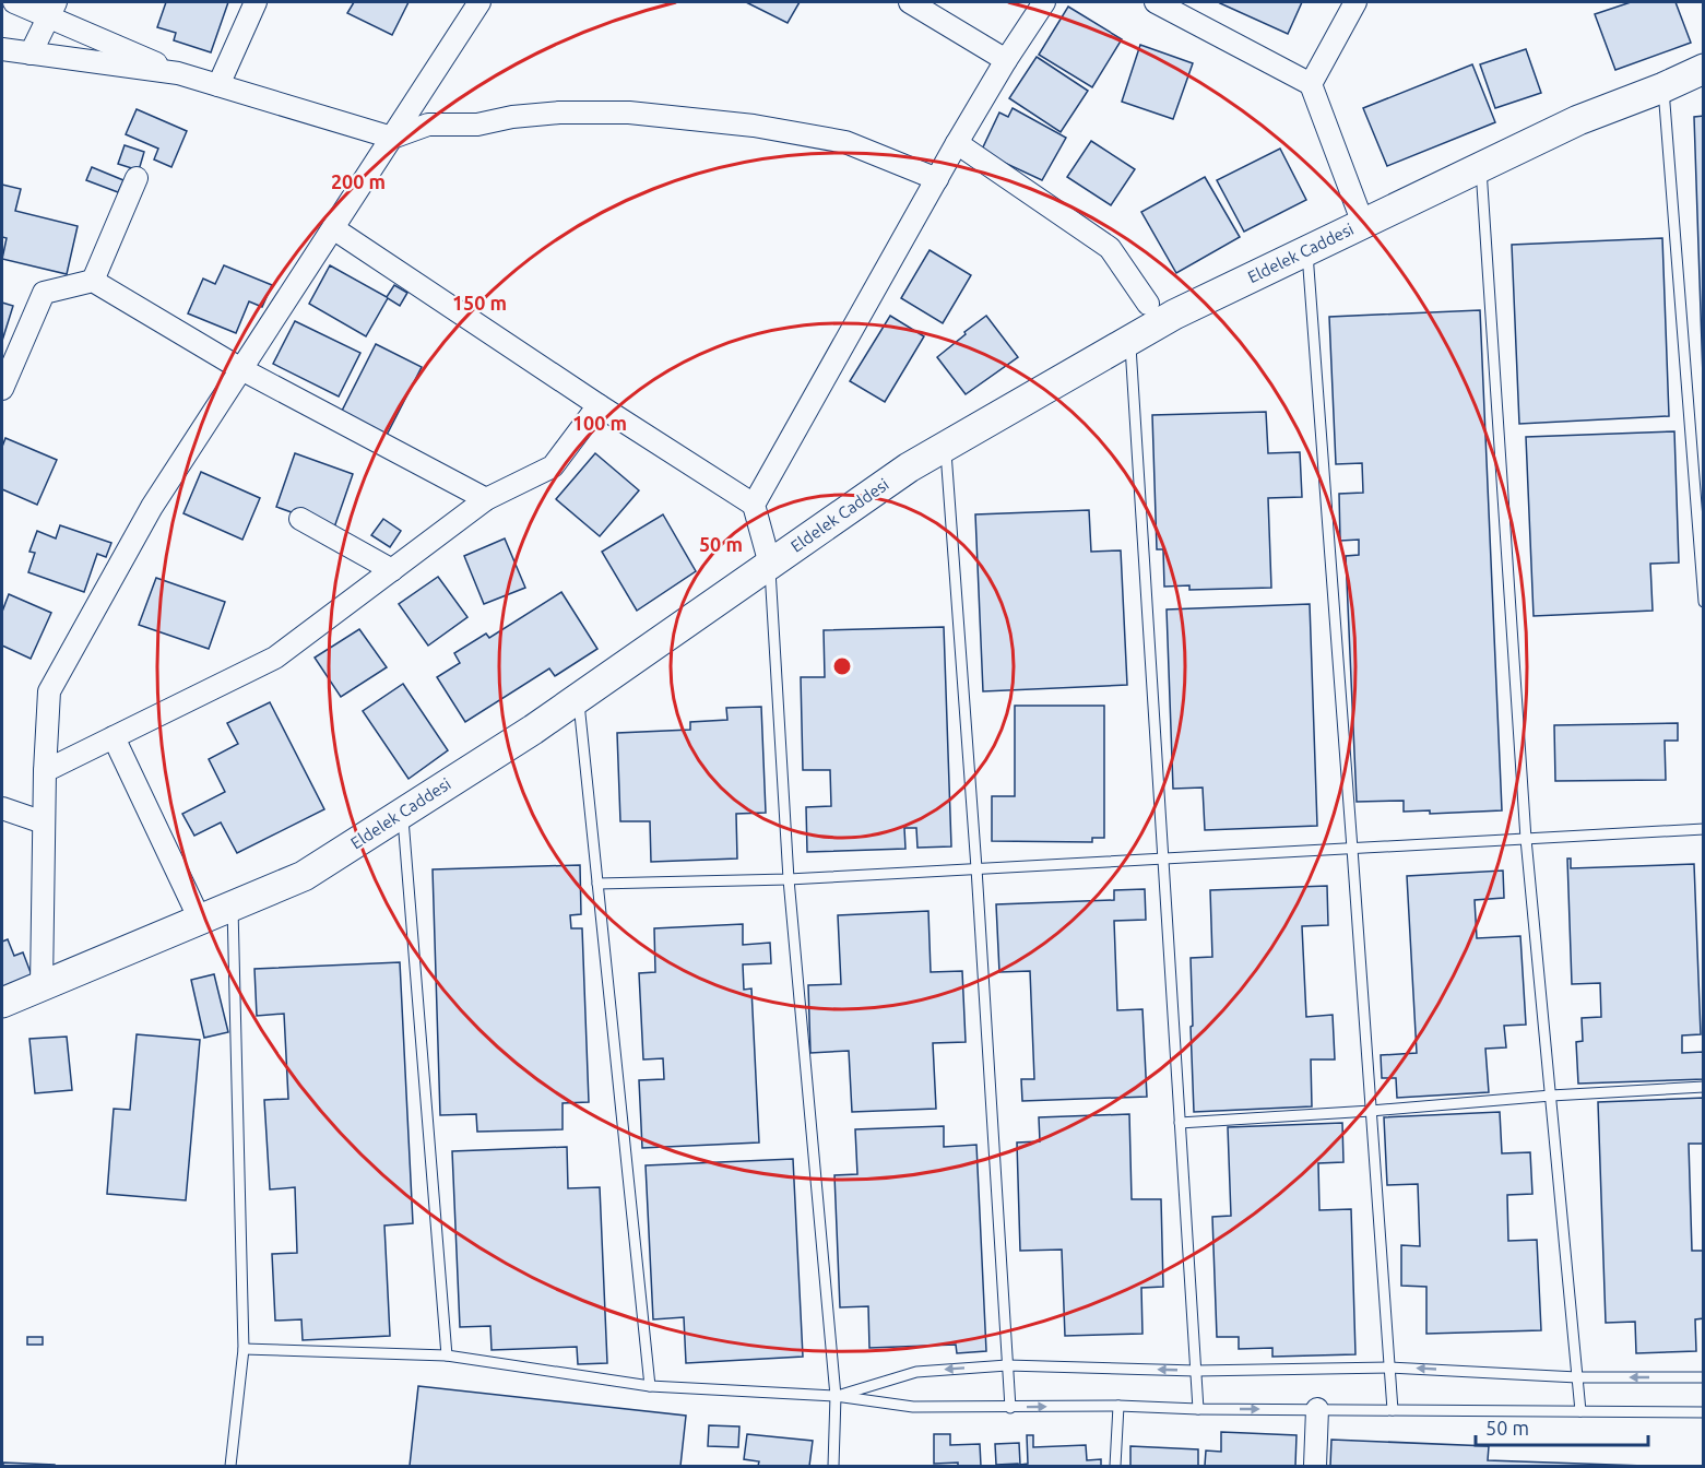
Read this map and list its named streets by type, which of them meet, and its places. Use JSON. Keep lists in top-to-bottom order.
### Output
{
  "streets": {
    "street": ["Eldelek Caddesi"]
  },
  "scale_bar": "50 m",
  "rings": [
    "200 m",
    "150 m",
    "100 m",
    "50 m"
  ]
}
